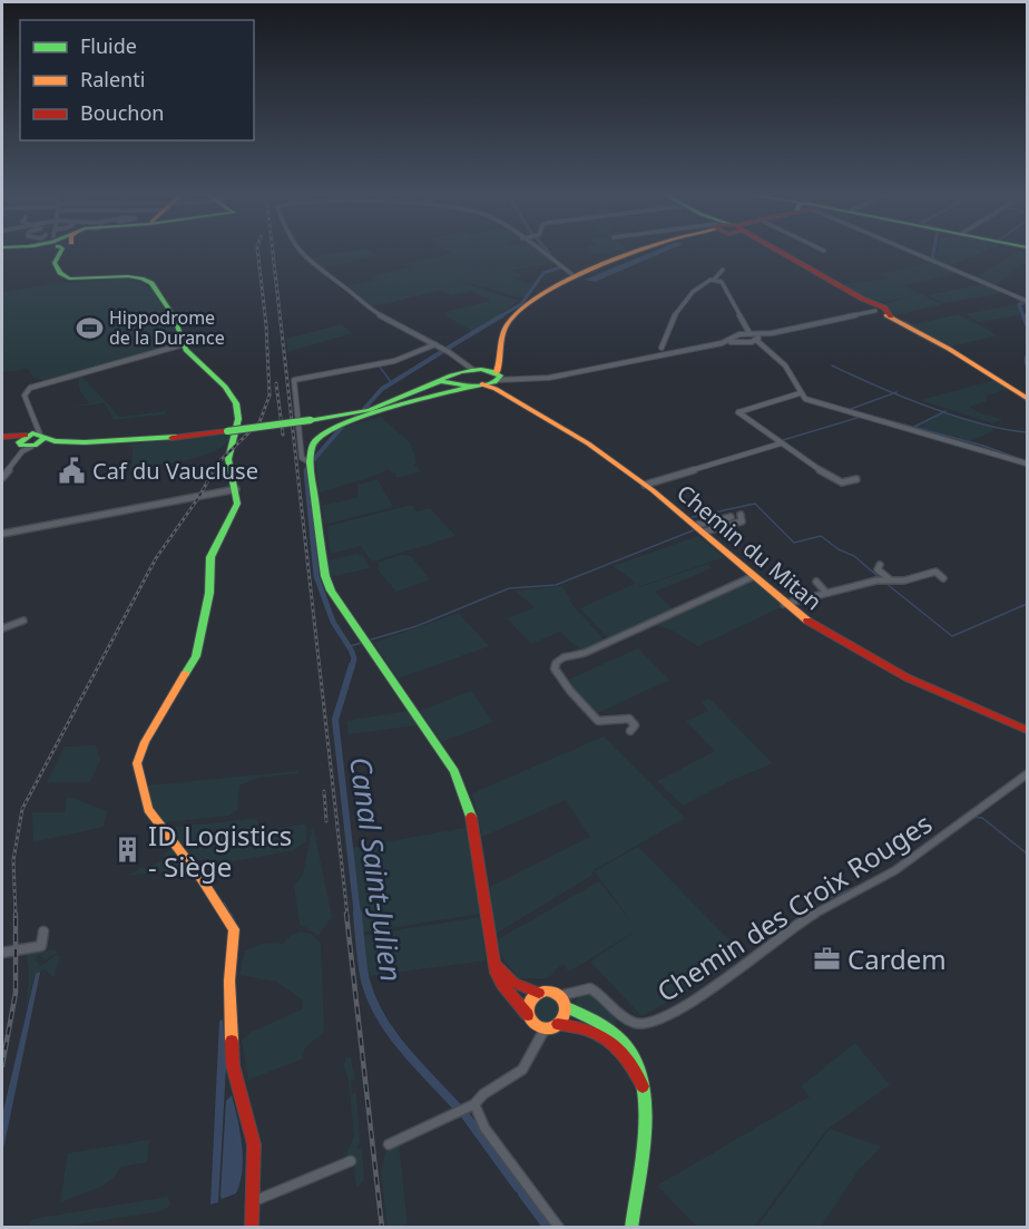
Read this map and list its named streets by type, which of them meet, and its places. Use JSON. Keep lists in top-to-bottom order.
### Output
{
  "streets": {
    "street": ["Chemin du Mitan", "Chemin des Croix Rouges"]
  },
  "water": ["Canal Saint-Julien"],
  "places": {
    "sports": ["Hippodrome de la Durance"],
    "public building": ["Caf du Vaucluse"],
    "building": ["ID Logistics - Siège"],
    "office": ["Cardem"]
  },
  "legend": ["Fluide", "Ralenti", "Bouchon"]
}
